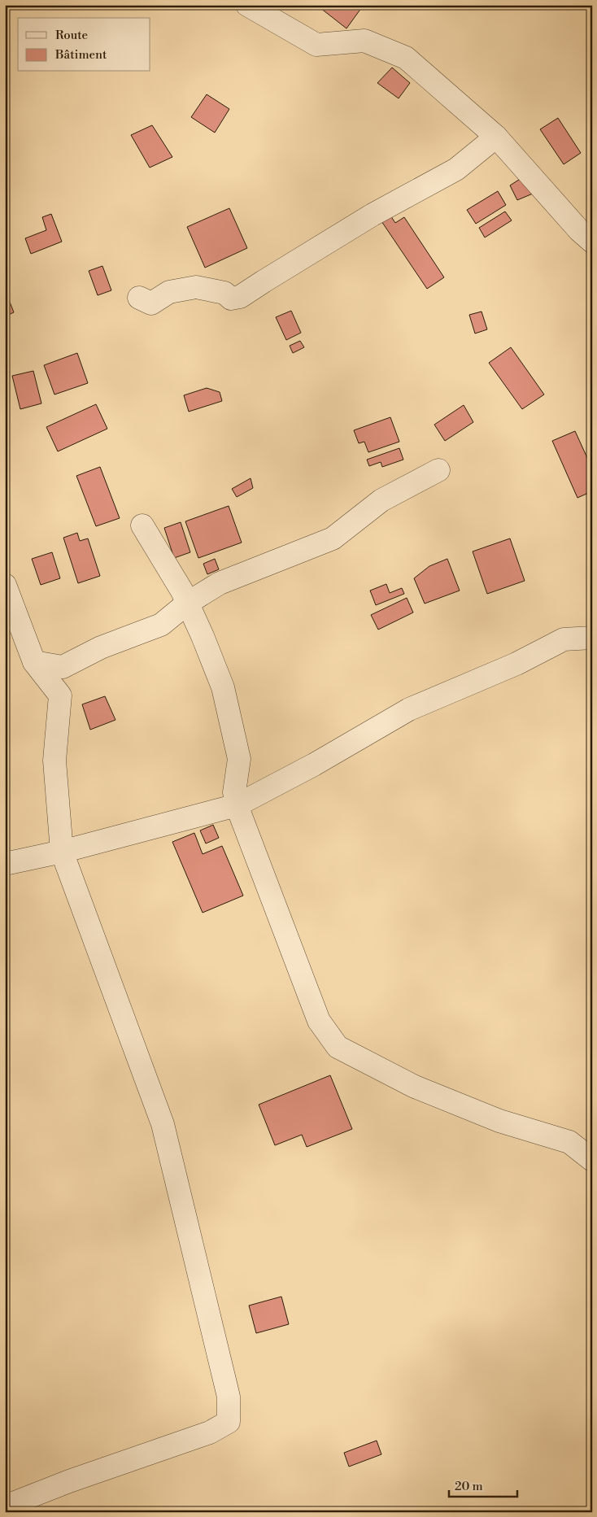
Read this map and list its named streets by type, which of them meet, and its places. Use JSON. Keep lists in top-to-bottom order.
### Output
{
  "legend": ["Route", "Bâtiment"],
  "scale_bar": "20 m"
}
